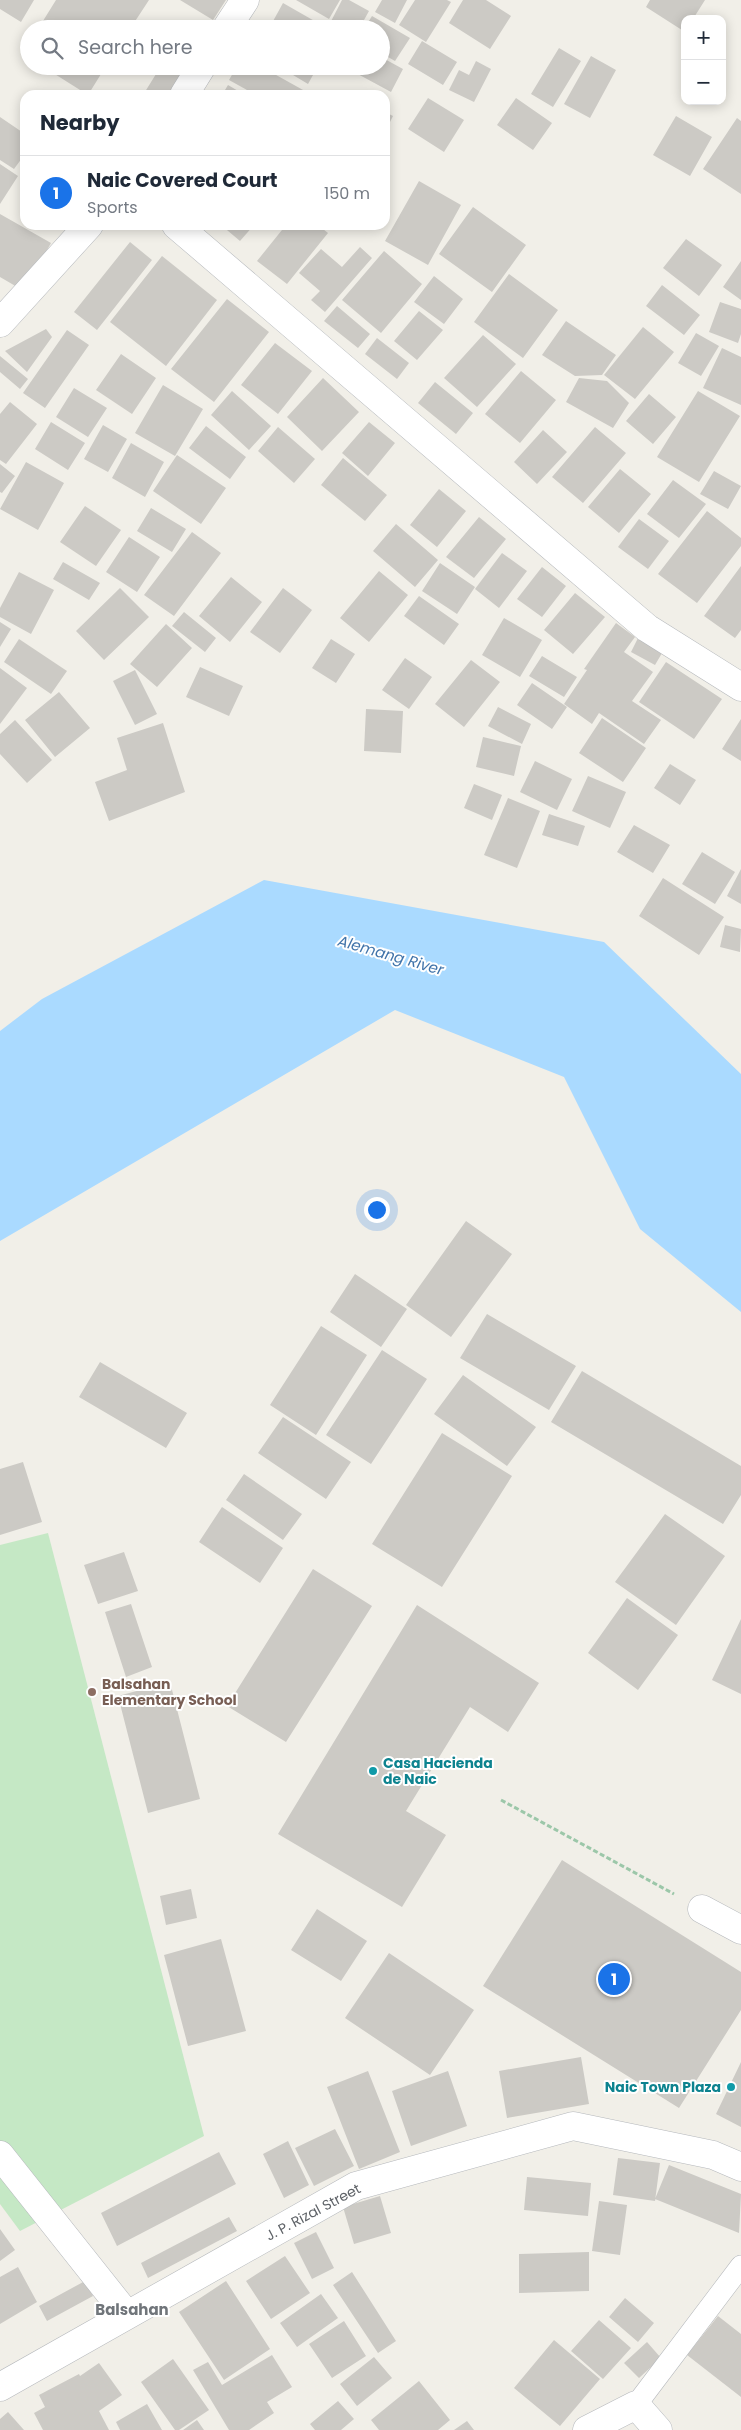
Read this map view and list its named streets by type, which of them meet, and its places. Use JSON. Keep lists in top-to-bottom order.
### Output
{
  "streets": {
    "street": ["J. P. Rizal Street"]
  },
  "districts": ["Balsahan"],
  "water": ["Alemang River"],
  "places": ["Balsahan Elementary School", "Casa Hacienda de Naic", "Naic Town Plaza"],
  "page": {
    "map_buttons": ["+", "−"],
    "search": "Search here",
    "heading": "Nearby",
    "list": [
      {
        "mark": "1",
        "name": "Naic Covered Court",
        "note": "Sports",
        "value": "150 m"
      }
    ],
    "pins": "1"
  }
}
